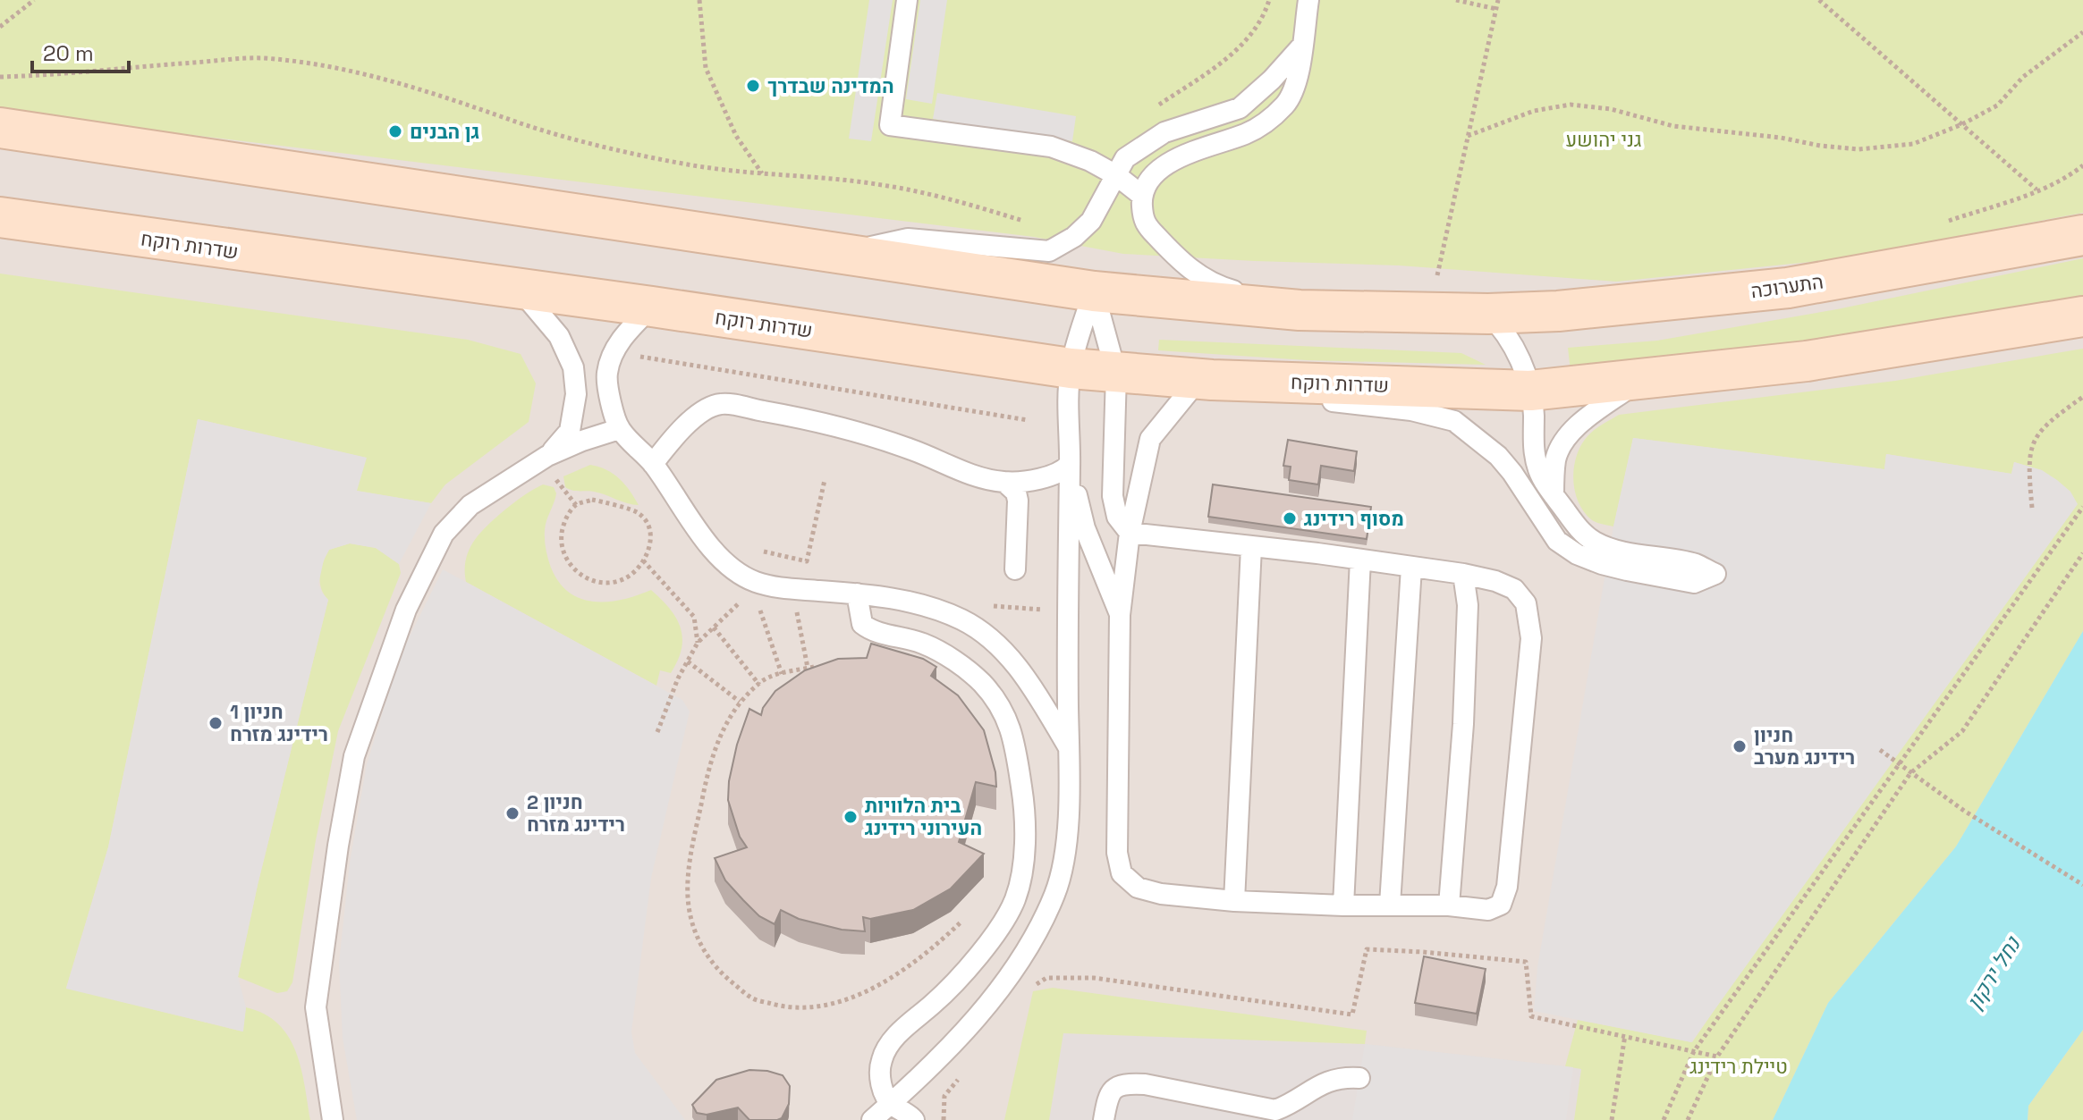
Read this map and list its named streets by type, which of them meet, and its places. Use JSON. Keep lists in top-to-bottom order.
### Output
{
  "streets": {
    "main road": ["שדרות רוקח", "התערוכה"]
  },
  "water": ["נחל ירקון"],
  "parks": ["גני יהושע", "טיילת רידינג"],
  "places": [
    "המדינה שבדרך",
    "גן הבנים",
    "מסוף רידינג",
    "1 חניון רידינג מזרח",
    "חניון רידינג מערב",
    "2 חניון רידינג מזרח",
    "בית הלוויות העירוני רידינג"
  ],
  "scale_bar": "20 m"
}
